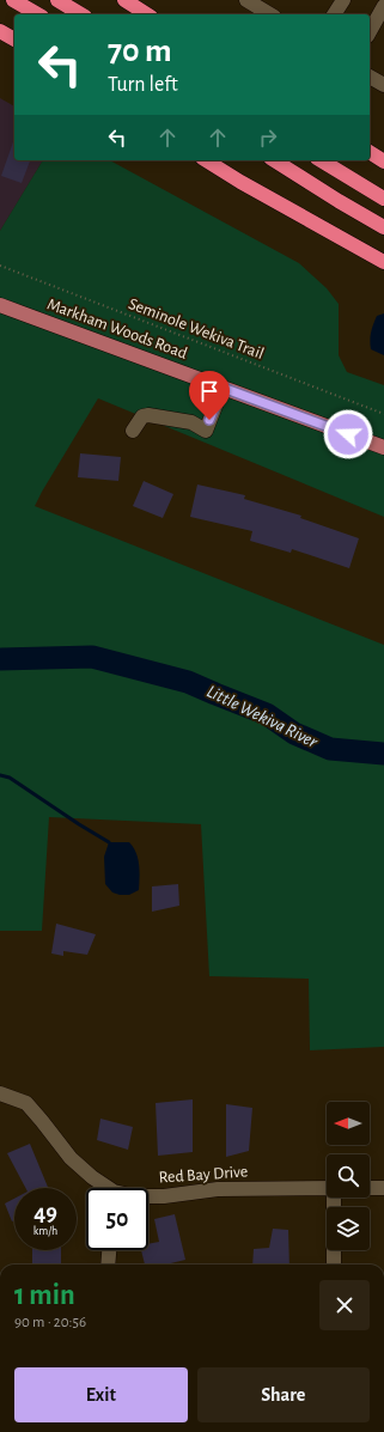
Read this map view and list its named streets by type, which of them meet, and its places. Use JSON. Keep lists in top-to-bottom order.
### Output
{
  "streets": {
    "main road": ["Markham Woods Road"],
    "street": ["Red Bay Drive"],
    "path": ["Seminole Wekiva Trail"]
  },
  "water": ["Little Wekiva River"],
  "north": "left",
  "page": {
    "turn": ["70 m", "Turn left"],
    "speed": "49 km/h",
    "limit": "50",
    "heading": ["1 min", "90 m · 20:56"],
    "buttons": ["Exit", "Share"]
  }
}
